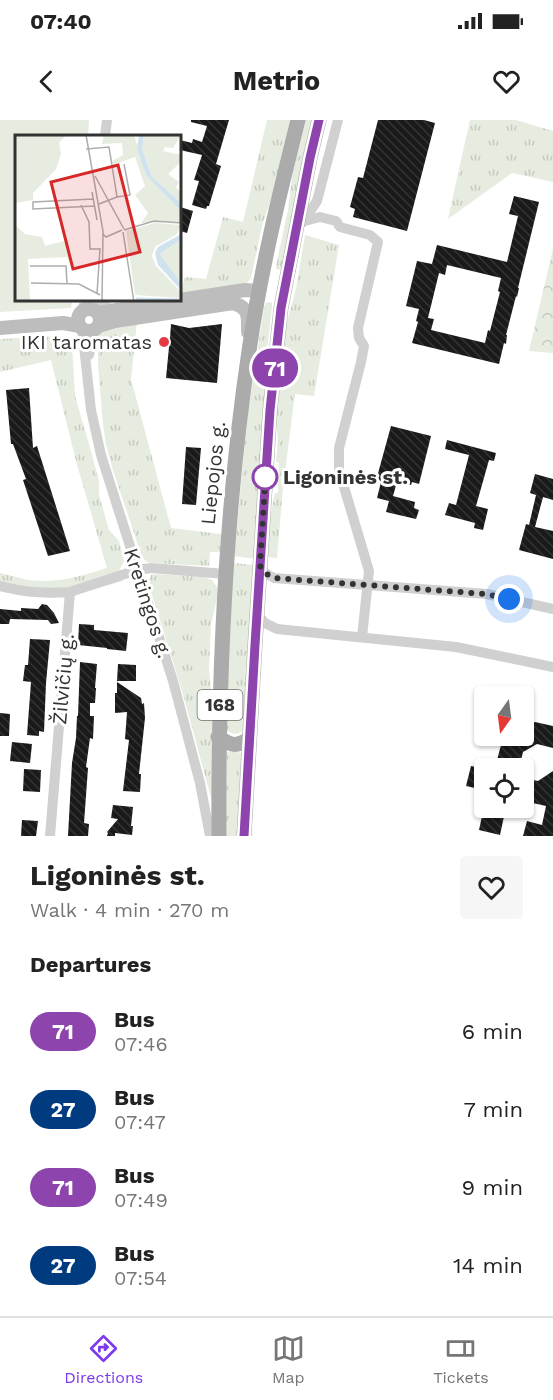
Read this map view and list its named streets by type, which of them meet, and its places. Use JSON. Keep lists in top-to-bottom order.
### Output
{
  "streets": {
    "main road": ["Liepojos g.", "168"],
    "street": ["Kretingos g.", "Žilvičių g."]
  },
  "places": ["IKI taromatas", "Ligoninės st."],
  "lines": ["bus line 71"],
  "north": "bottom",
  "page": {
    "status": "07:40",
    "header": "Metrio",
    "on_map": "71",
    "heading": [
      ["Ligoninės st.", "Walk · 4 min · 270 m"],
      "Departures"
    ],
    "list": [
      {
        "mark": "71",
        "name": "Bus",
        "note": "07:46",
        "value": "6 min"
      },
      {
        "mark": "27",
        "name": "Bus",
        "note": "07:47",
        "value": "7 min"
      },
      {
        "mark": "71",
        "name": "Bus",
        "note": "07:49",
        "value": "9 min"
      },
      {
        "mark": "27",
        "name": "Bus",
        "note": "07:54",
        "value": "14 min"
      }
    ],
    "tabs": ["Directions", "Map", "Tickets"]
  }
}
